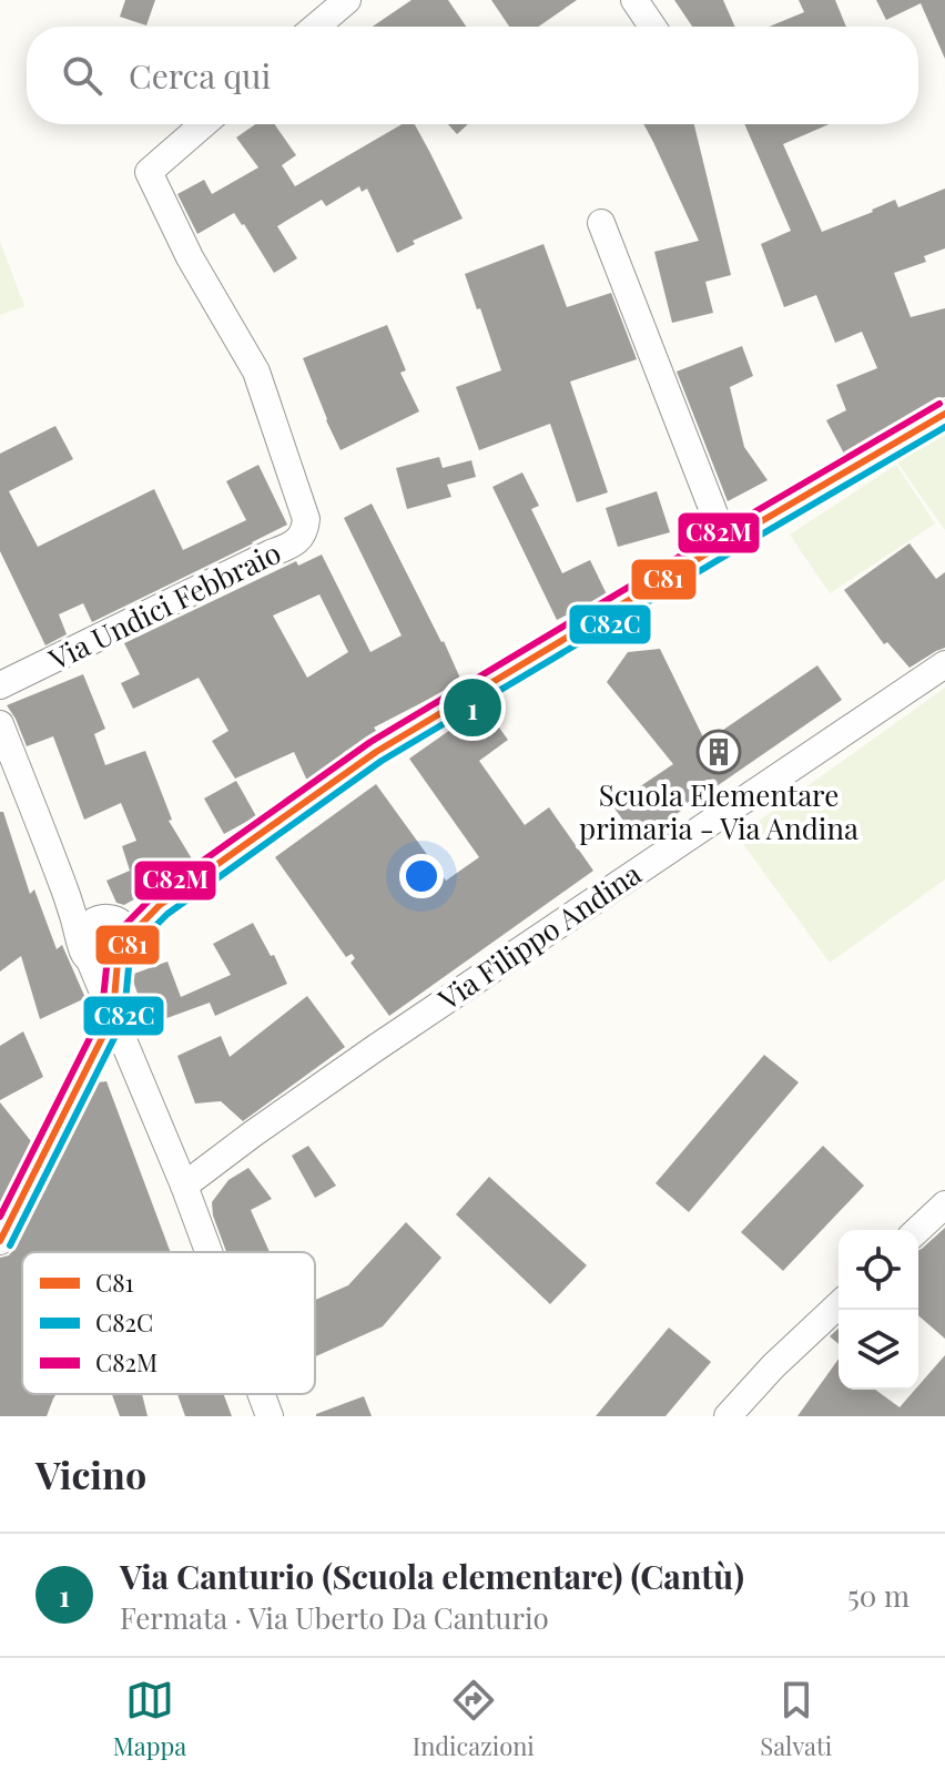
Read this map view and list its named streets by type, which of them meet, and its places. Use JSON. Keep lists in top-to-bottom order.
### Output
{
  "streets": {
    "street": ["Via Undici Febbraio", "Via Filippo Andina"]
  },
  "places": {
    "building": ["Scuola Elementare primaria - Via Andina"]
  },
  "lines": ["transit line C82M", "transit line C81", "transit line C82C"],
  "legend": ["C81", "C82C", "C82M"],
  "page": {
    "search": "Cerca qui",
    "pins": "1",
    "heading": "Vicino",
    "list": [
      {
        "mark": "1",
        "name": "Via Canturio (Scuola elementare) (Cantù)",
        "note": "Fermata · Via Uberto Da Canturio",
        "value": "50 m"
      }
    ],
    "nav": ["Mappa", "Indicazioni", "Salvati"]
  }
}
